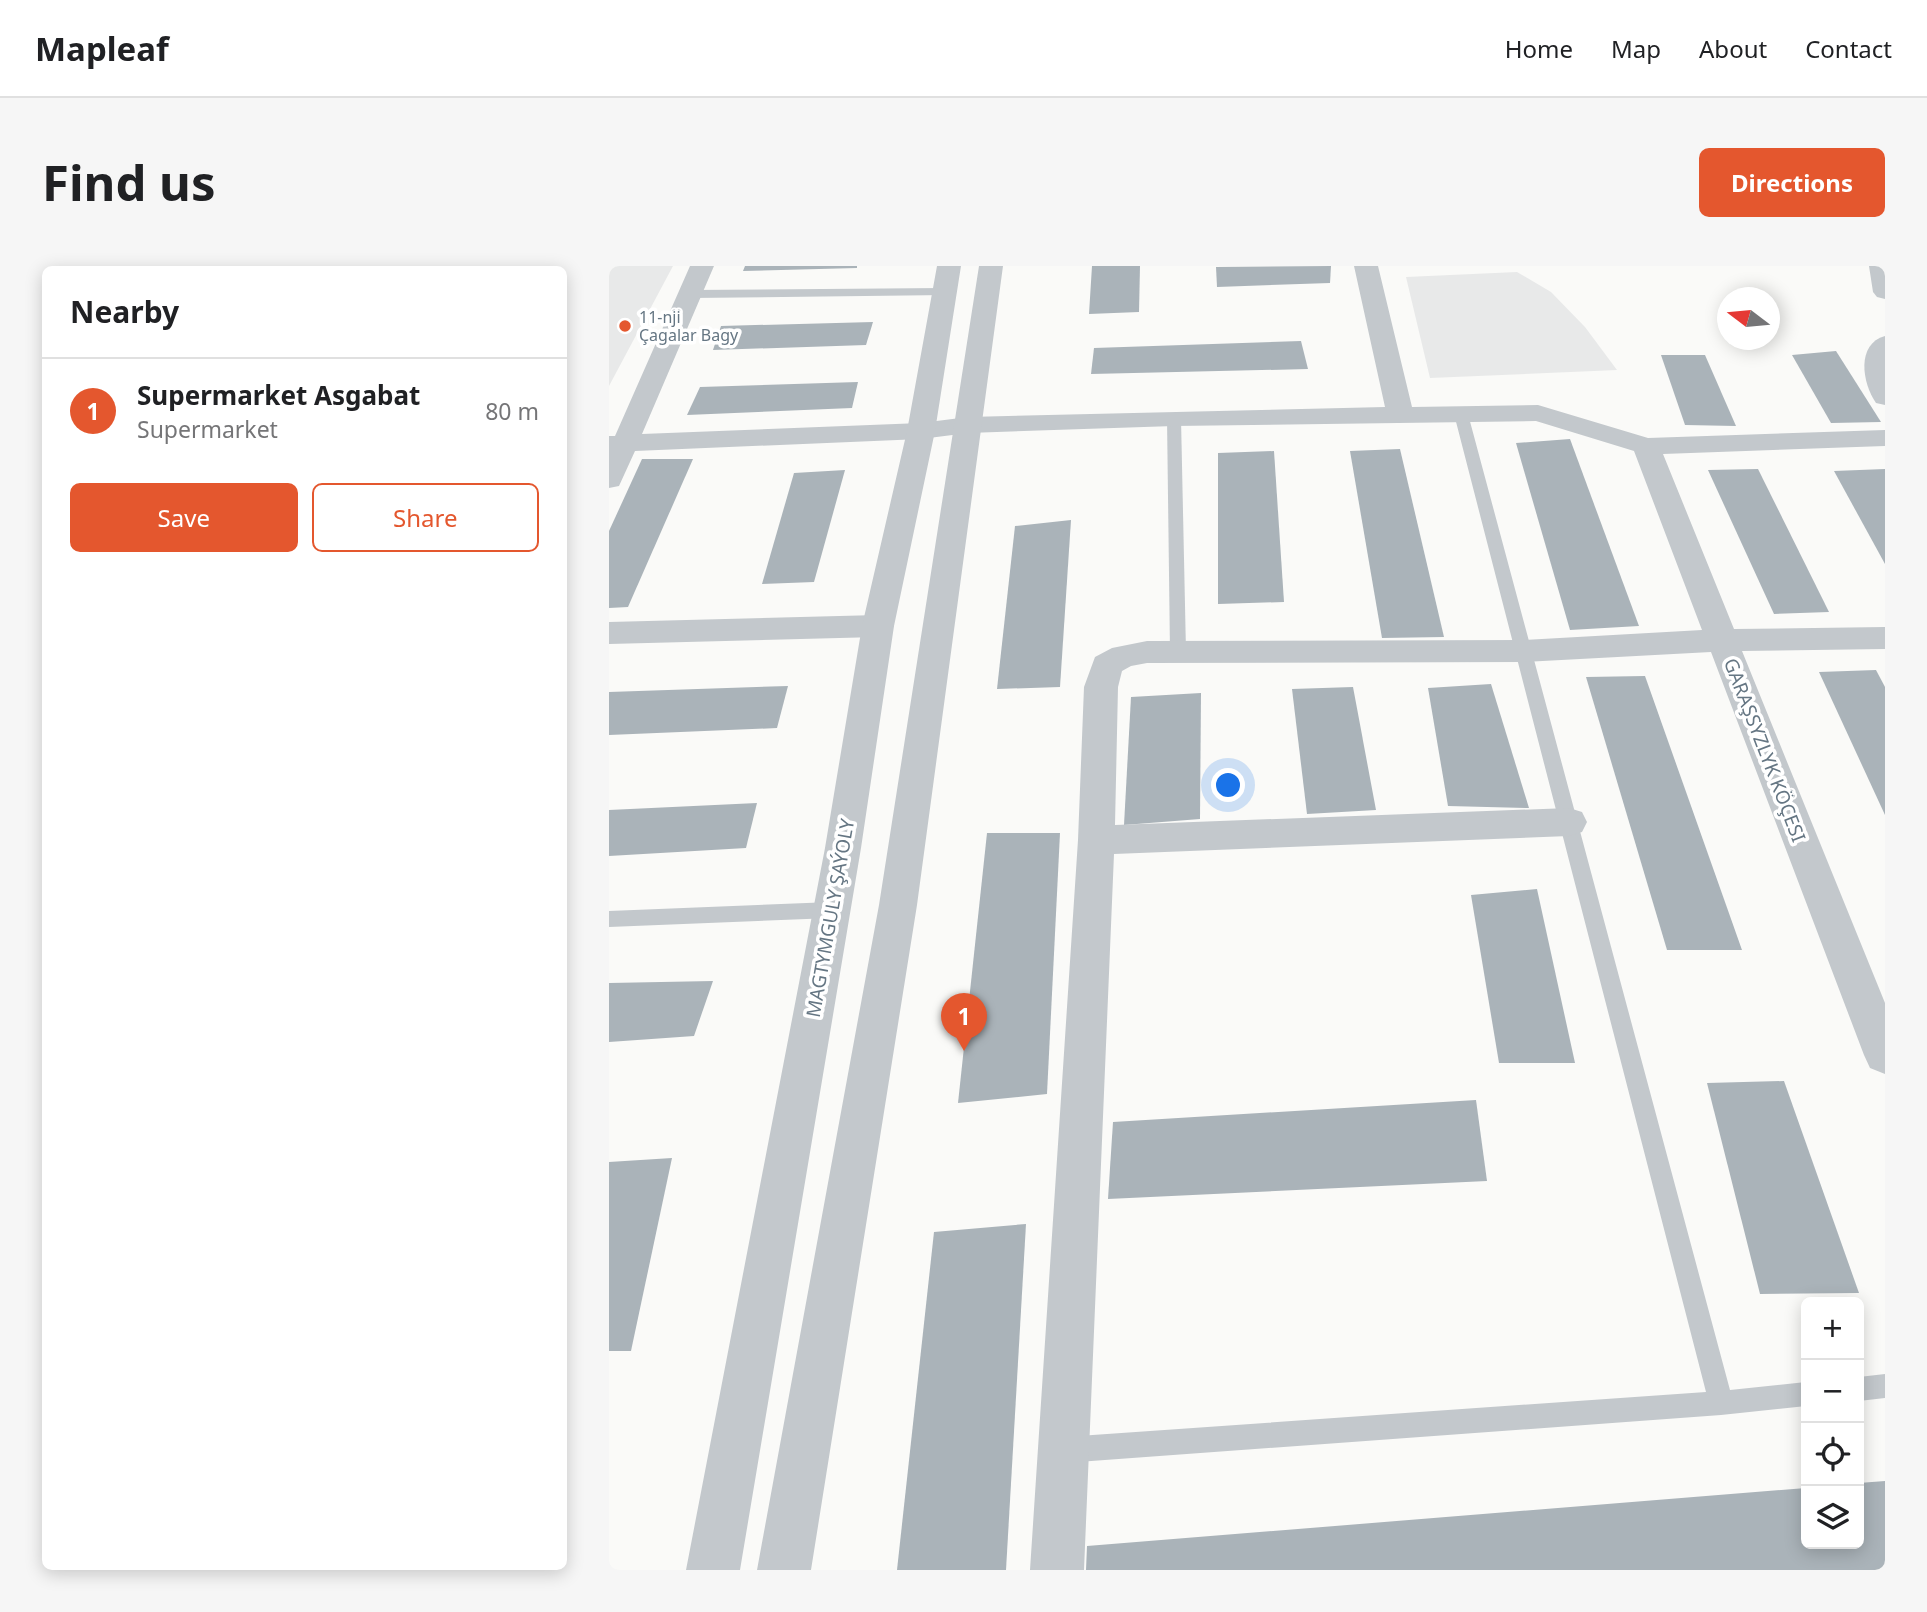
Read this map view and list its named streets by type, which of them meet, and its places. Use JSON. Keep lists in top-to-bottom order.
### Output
{
  "streets": {
    "street": ["GARAŞSYZLYK KÖÇESI", "MAGTYMGULY ŞAÝOLY"]
  },
  "places": ["11-nji Çagalar Bagy"],
  "north": "left",
  "page": {
    "header": "Mapleaf",
    "nav": [
      "Home",
      "Map",
      "About",
      "Contact"
    ],
    "buttons": [
      "Directions",
      ["Save", "Share"]
    ],
    "title": "Find us",
    "heading": "Nearby",
    "list": [
      {
        "mark": "1",
        "name": "Supermarket Asgabat",
        "note": "Supermarket",
        "value": "80 m"
      }
    ],
    "pins": "1",
    "map_buttons": ["+", "−"]
  }
}
